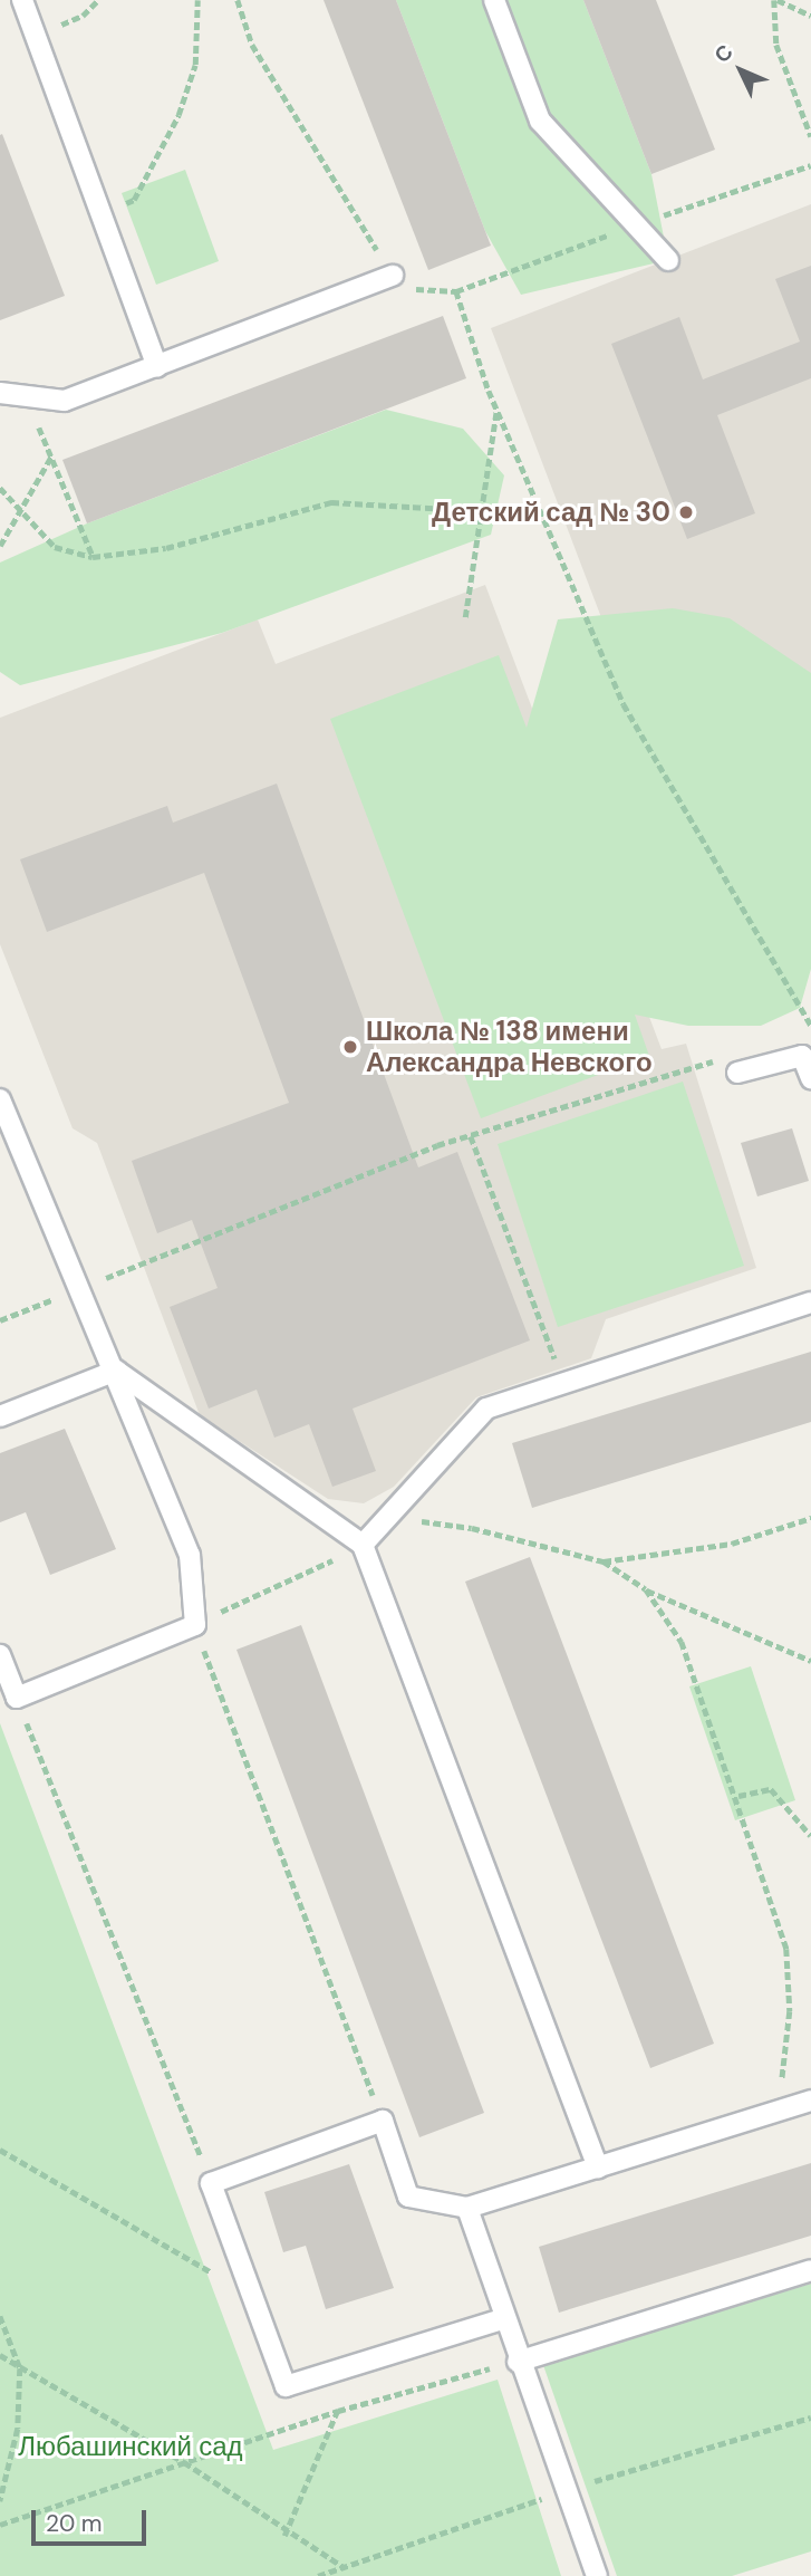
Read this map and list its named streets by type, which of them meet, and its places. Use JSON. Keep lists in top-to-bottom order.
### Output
{
  "parks": ["Любашинский сад"],
  "places": ["Детский сад № 30", "Школа № 138 имени Александра Невского"],
  "scale_bar": "20 m",
  "north": "top left"
}
